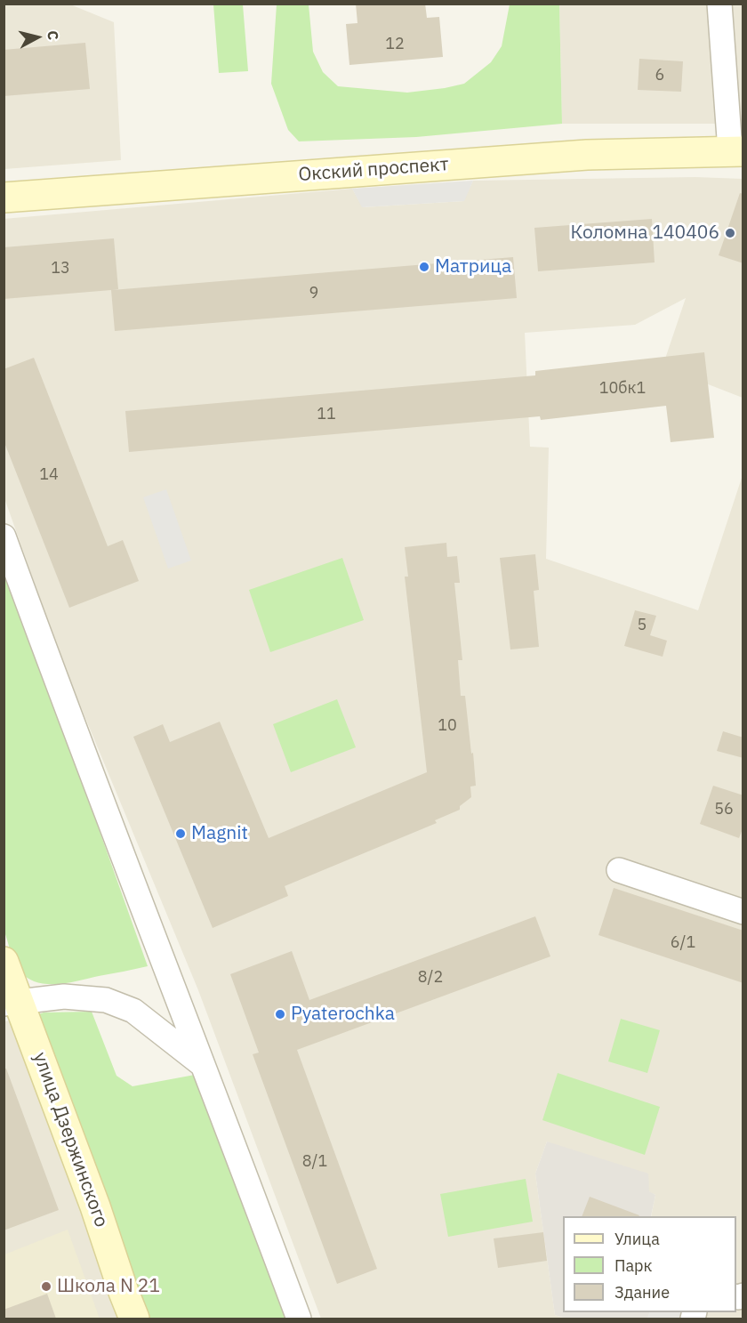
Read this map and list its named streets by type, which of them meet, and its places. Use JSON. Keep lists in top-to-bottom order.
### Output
{
  "streets": {
    "main road": ["Окский проспект", "улица Дзержинского"]
  },
  "places": [
    "Коломна 140406",
    "Матрица",
    "Magnit",
    "Pyaterochka",
    "Школа N 21"
  ],
  "house_numbers": [
    "12",
    "6",
    "13",
    "9",
    "10бк1",
    "11",
    "14",
    "5",
    "10",
    "56",
    "6/1",
    "8/2",
    "8/1"
  ],
  "legend": ["Улица", "Парк", "Здание"],
  "north": "right"
}
